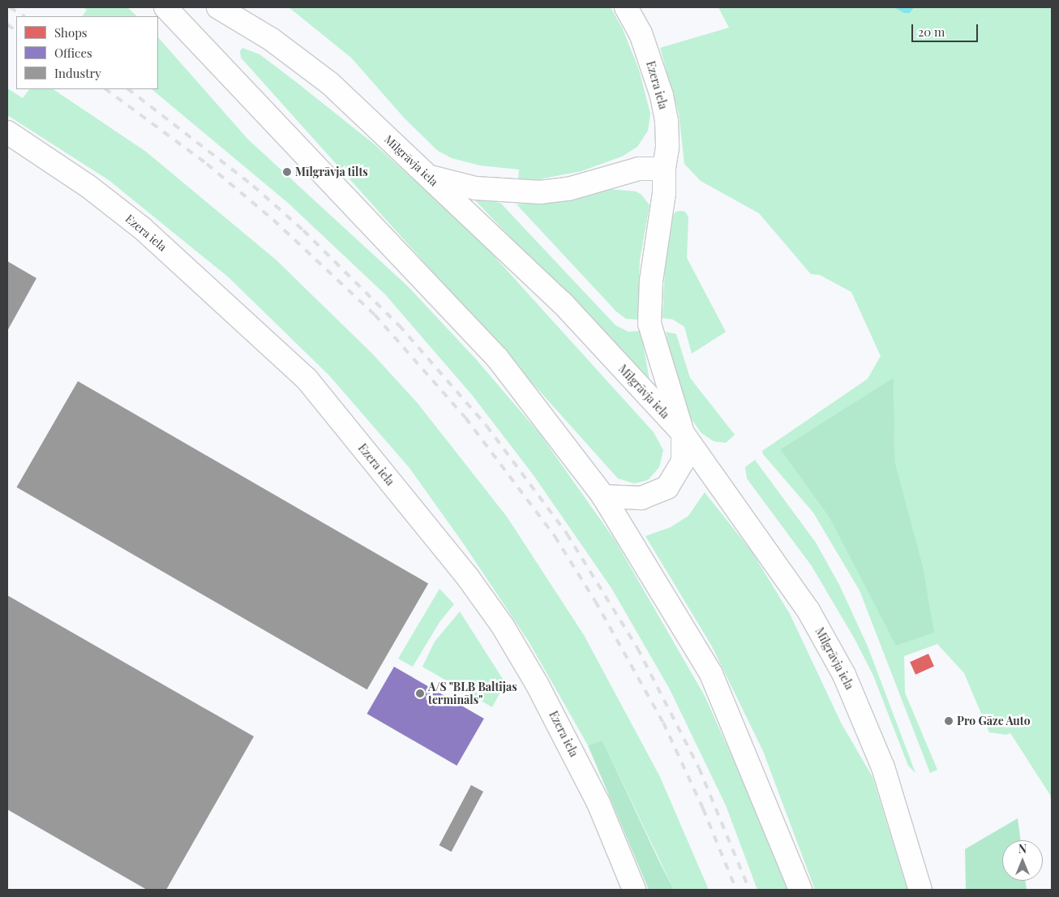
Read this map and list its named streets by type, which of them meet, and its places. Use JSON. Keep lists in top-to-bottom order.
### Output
{
  "streets": {
    "main road": ["Ezera iela", "Mīlgrāvja iela"]
  },
  "crossings": [
    ["Ezera iela", "Mīlgrāvja iela"]
  ],
  "places": ["Mīlgrāvja tilts", "A/S \"BLB Baltijas termināls\"", "Pro Gāze Auto"],
  "legend": ["Shops", "Offices", "Industry"],
  "scale_bar": "20 m",
  "north": "top"
}
